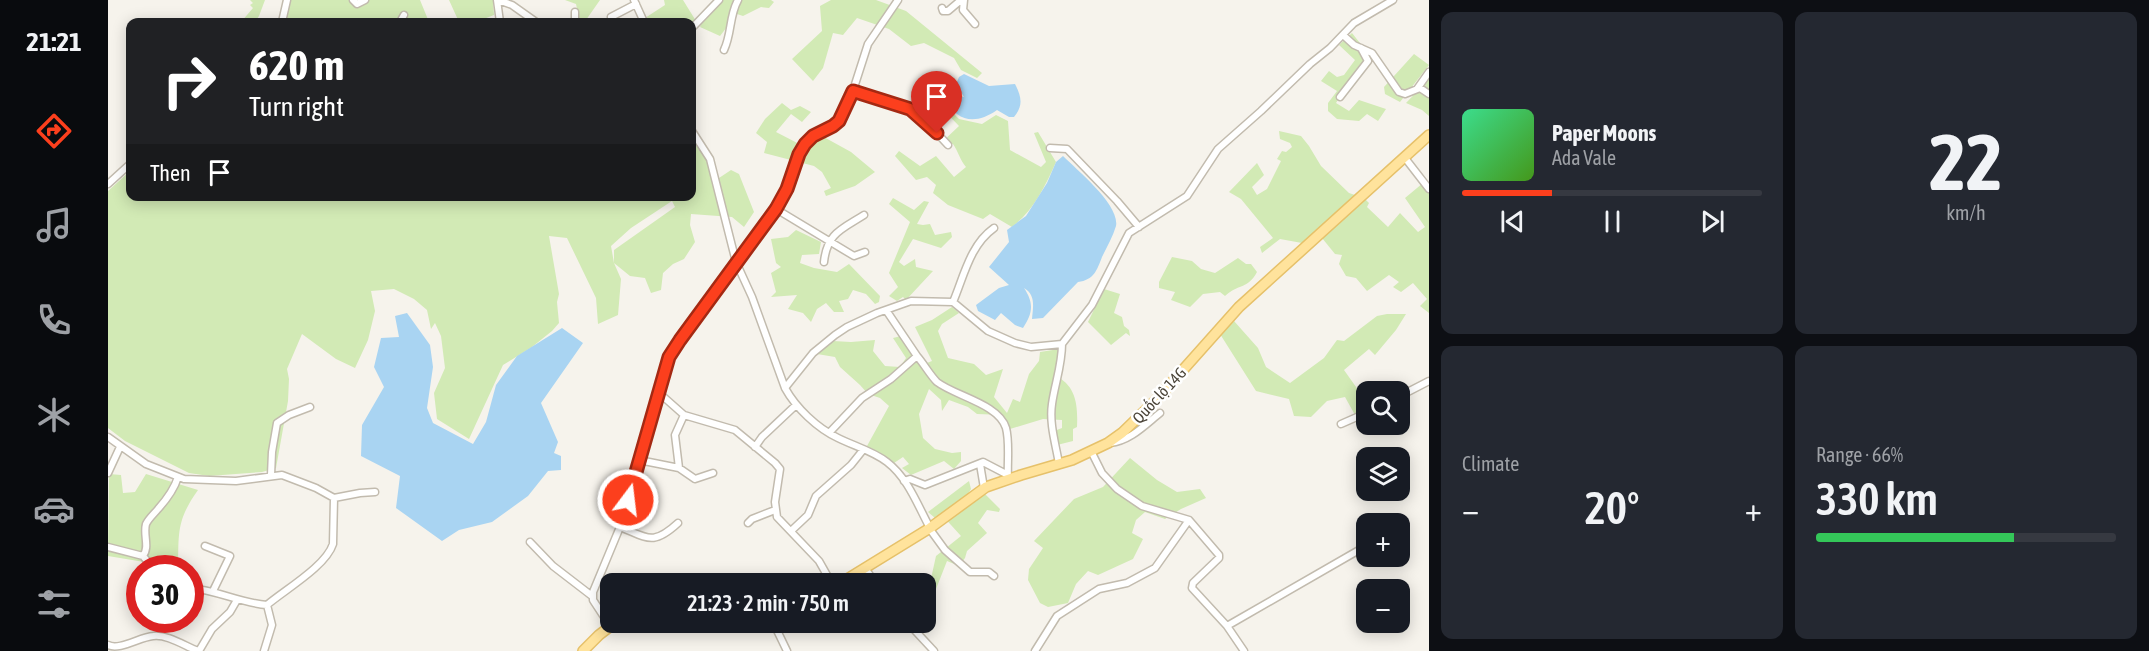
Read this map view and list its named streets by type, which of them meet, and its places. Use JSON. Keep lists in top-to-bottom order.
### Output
{
  "streets": {
    "main road": ["Quốc lộ 14G"]
  },
  "page": {
    "tabs": "21:21",
    "tile": [
      ["22", "km/h"],
      "Climate",
      ["Range · 66%", "330 km"]
    ],
    "turn": ["620 m", "Turn right"],
    "song": ["Paper Moons", "Ada Vale"],
    "then": "Then",
    "map_buttons": ["+", "−"],
    "heat": ["−", "20°", "+"],
    "limit": "30",
    "trip": "21:23 · 2 min · 750 m"
  }
}
